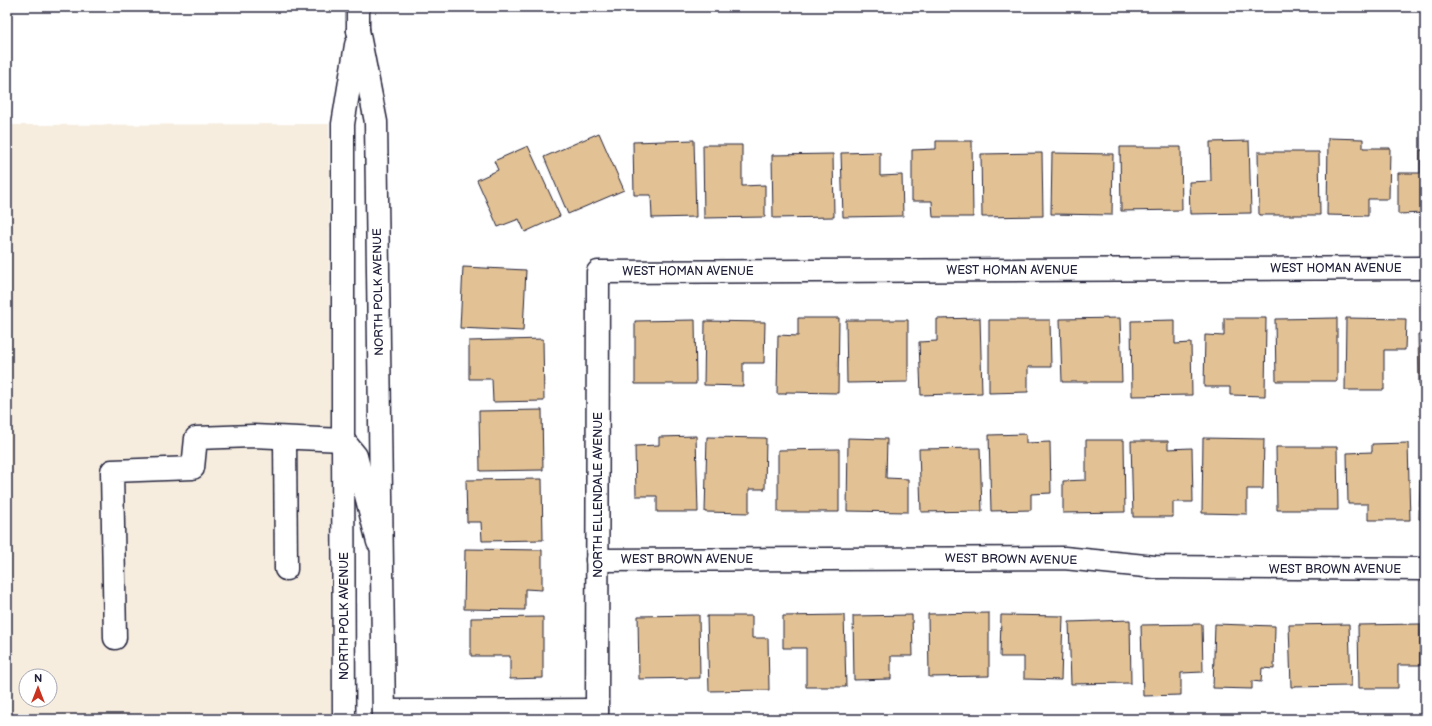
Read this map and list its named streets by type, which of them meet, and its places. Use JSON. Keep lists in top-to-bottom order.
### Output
{
  "streets": {
    "street": [
      "WEST HOMAN AVENUE",
      "NORTH POLK AVENUE",
      "NORTH ELLENDALE AVENUE",
      "WEST BROWN AVENUE"
    ]
  },
  "crossings": [
    ["WEST HOMAN AVENUE", "NORTH ELLENDALE AVENUE"],
    ["NORTH ELLENDALE AVENUE", "WEST BROWN AVENUE"]
  ],
  "north": "top"
}
